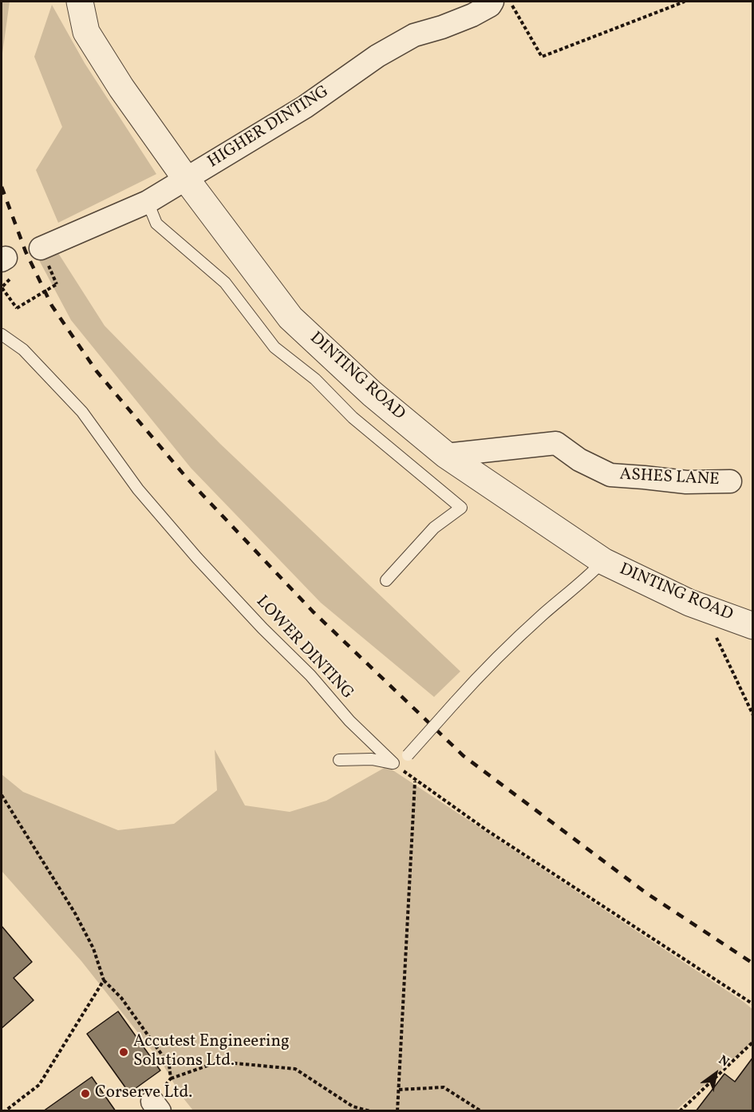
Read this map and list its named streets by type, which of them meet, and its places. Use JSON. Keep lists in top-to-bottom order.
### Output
{
  "streets": {
    "street": ["HIGHER DINTING", "DINTING ROAD", "ASHES LANE"],
    "lane": ["LOWER DINTING"]
  },
  "crossings": [
    ["HIGHER DINTING", "DINTING ROAD"],
    ["DINTING ROAD", "ASHES LANE"]
  ],
  "places": ["Accutest Engineering Solutions Ltd.", "Corserve Ltd."],
  "north": "top right"
}
